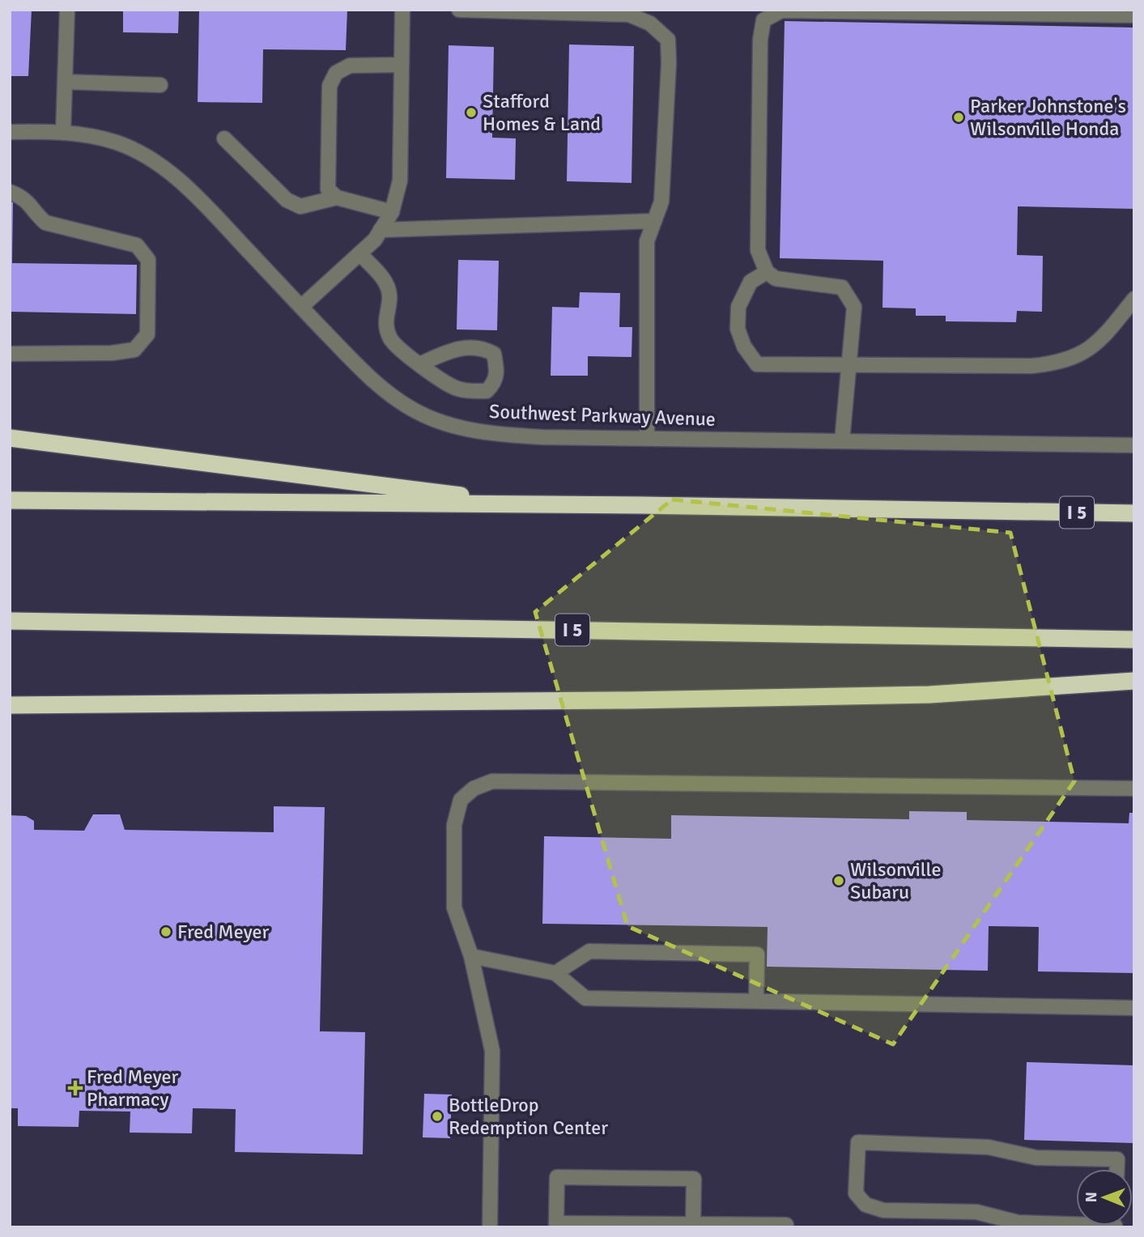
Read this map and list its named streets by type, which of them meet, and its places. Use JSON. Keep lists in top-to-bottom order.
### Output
{
  "streets": {
    "highway": ["I 5"],
    "street": ["Southwest Parkway Avenue"]
  },
  "places": {
    "other": [
      "Stafford Homes & Land",
      "Parker Johnstone's Wilsonville Honda",
      "Wilsonville Subaru",
      "Fred Meyer",
      "BottleDrop Redemption Center"
    ],
    "health": ["Fred Meyer Pharmacy"]
  },
  "north": "left"
}
